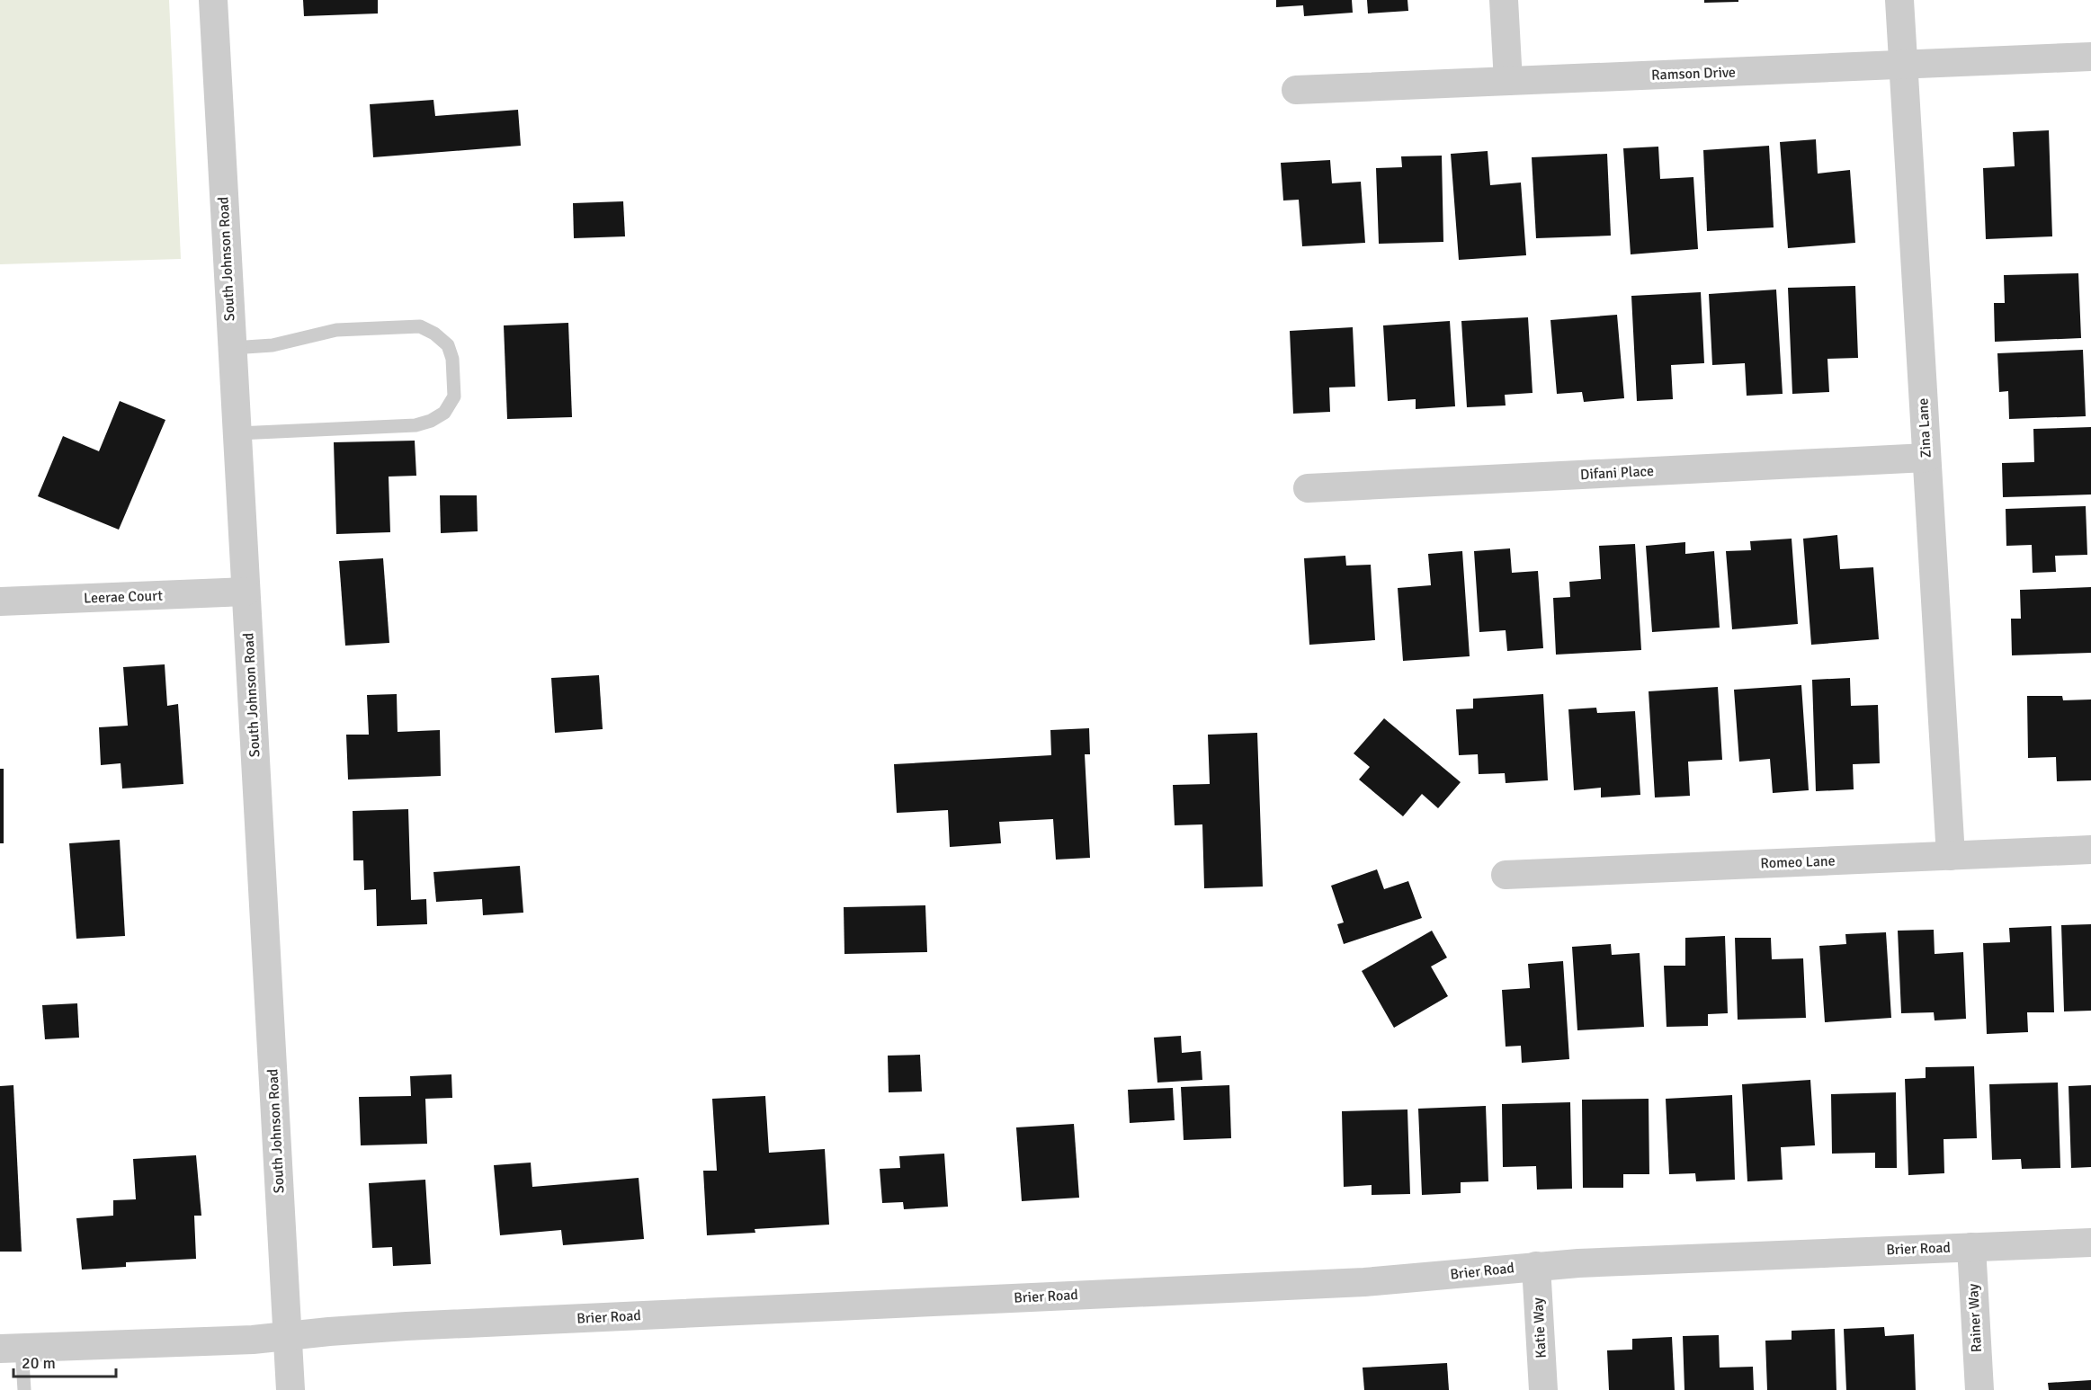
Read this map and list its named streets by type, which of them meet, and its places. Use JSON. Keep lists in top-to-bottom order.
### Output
{
  "streets": {
    "street": [
      "Ramson Drive",
      "South Johnson Road",
      "Zina Lane",
      "Difani Place",
      "Leerae Court",
      "Romeo Lane",
      "Brier Road",
      "Rainer Way",
      "Katie Way"
    ]
  },
  "crossings": [
    ["Ramson Drive", "Zina Lane"],
    ["South Johnson Road", "Leerae Court"],
    ["South Johnson Road", "Brier Road"],
    ["Zina Lane", "Difani Place"],
    ["Zina Lane", "Romeo Lane"],
    ["Brier Road", "Rainer Way"],
    ["Brier Road", "Katie Way"]
  ],
  "scale_bar": "20 m"
}
